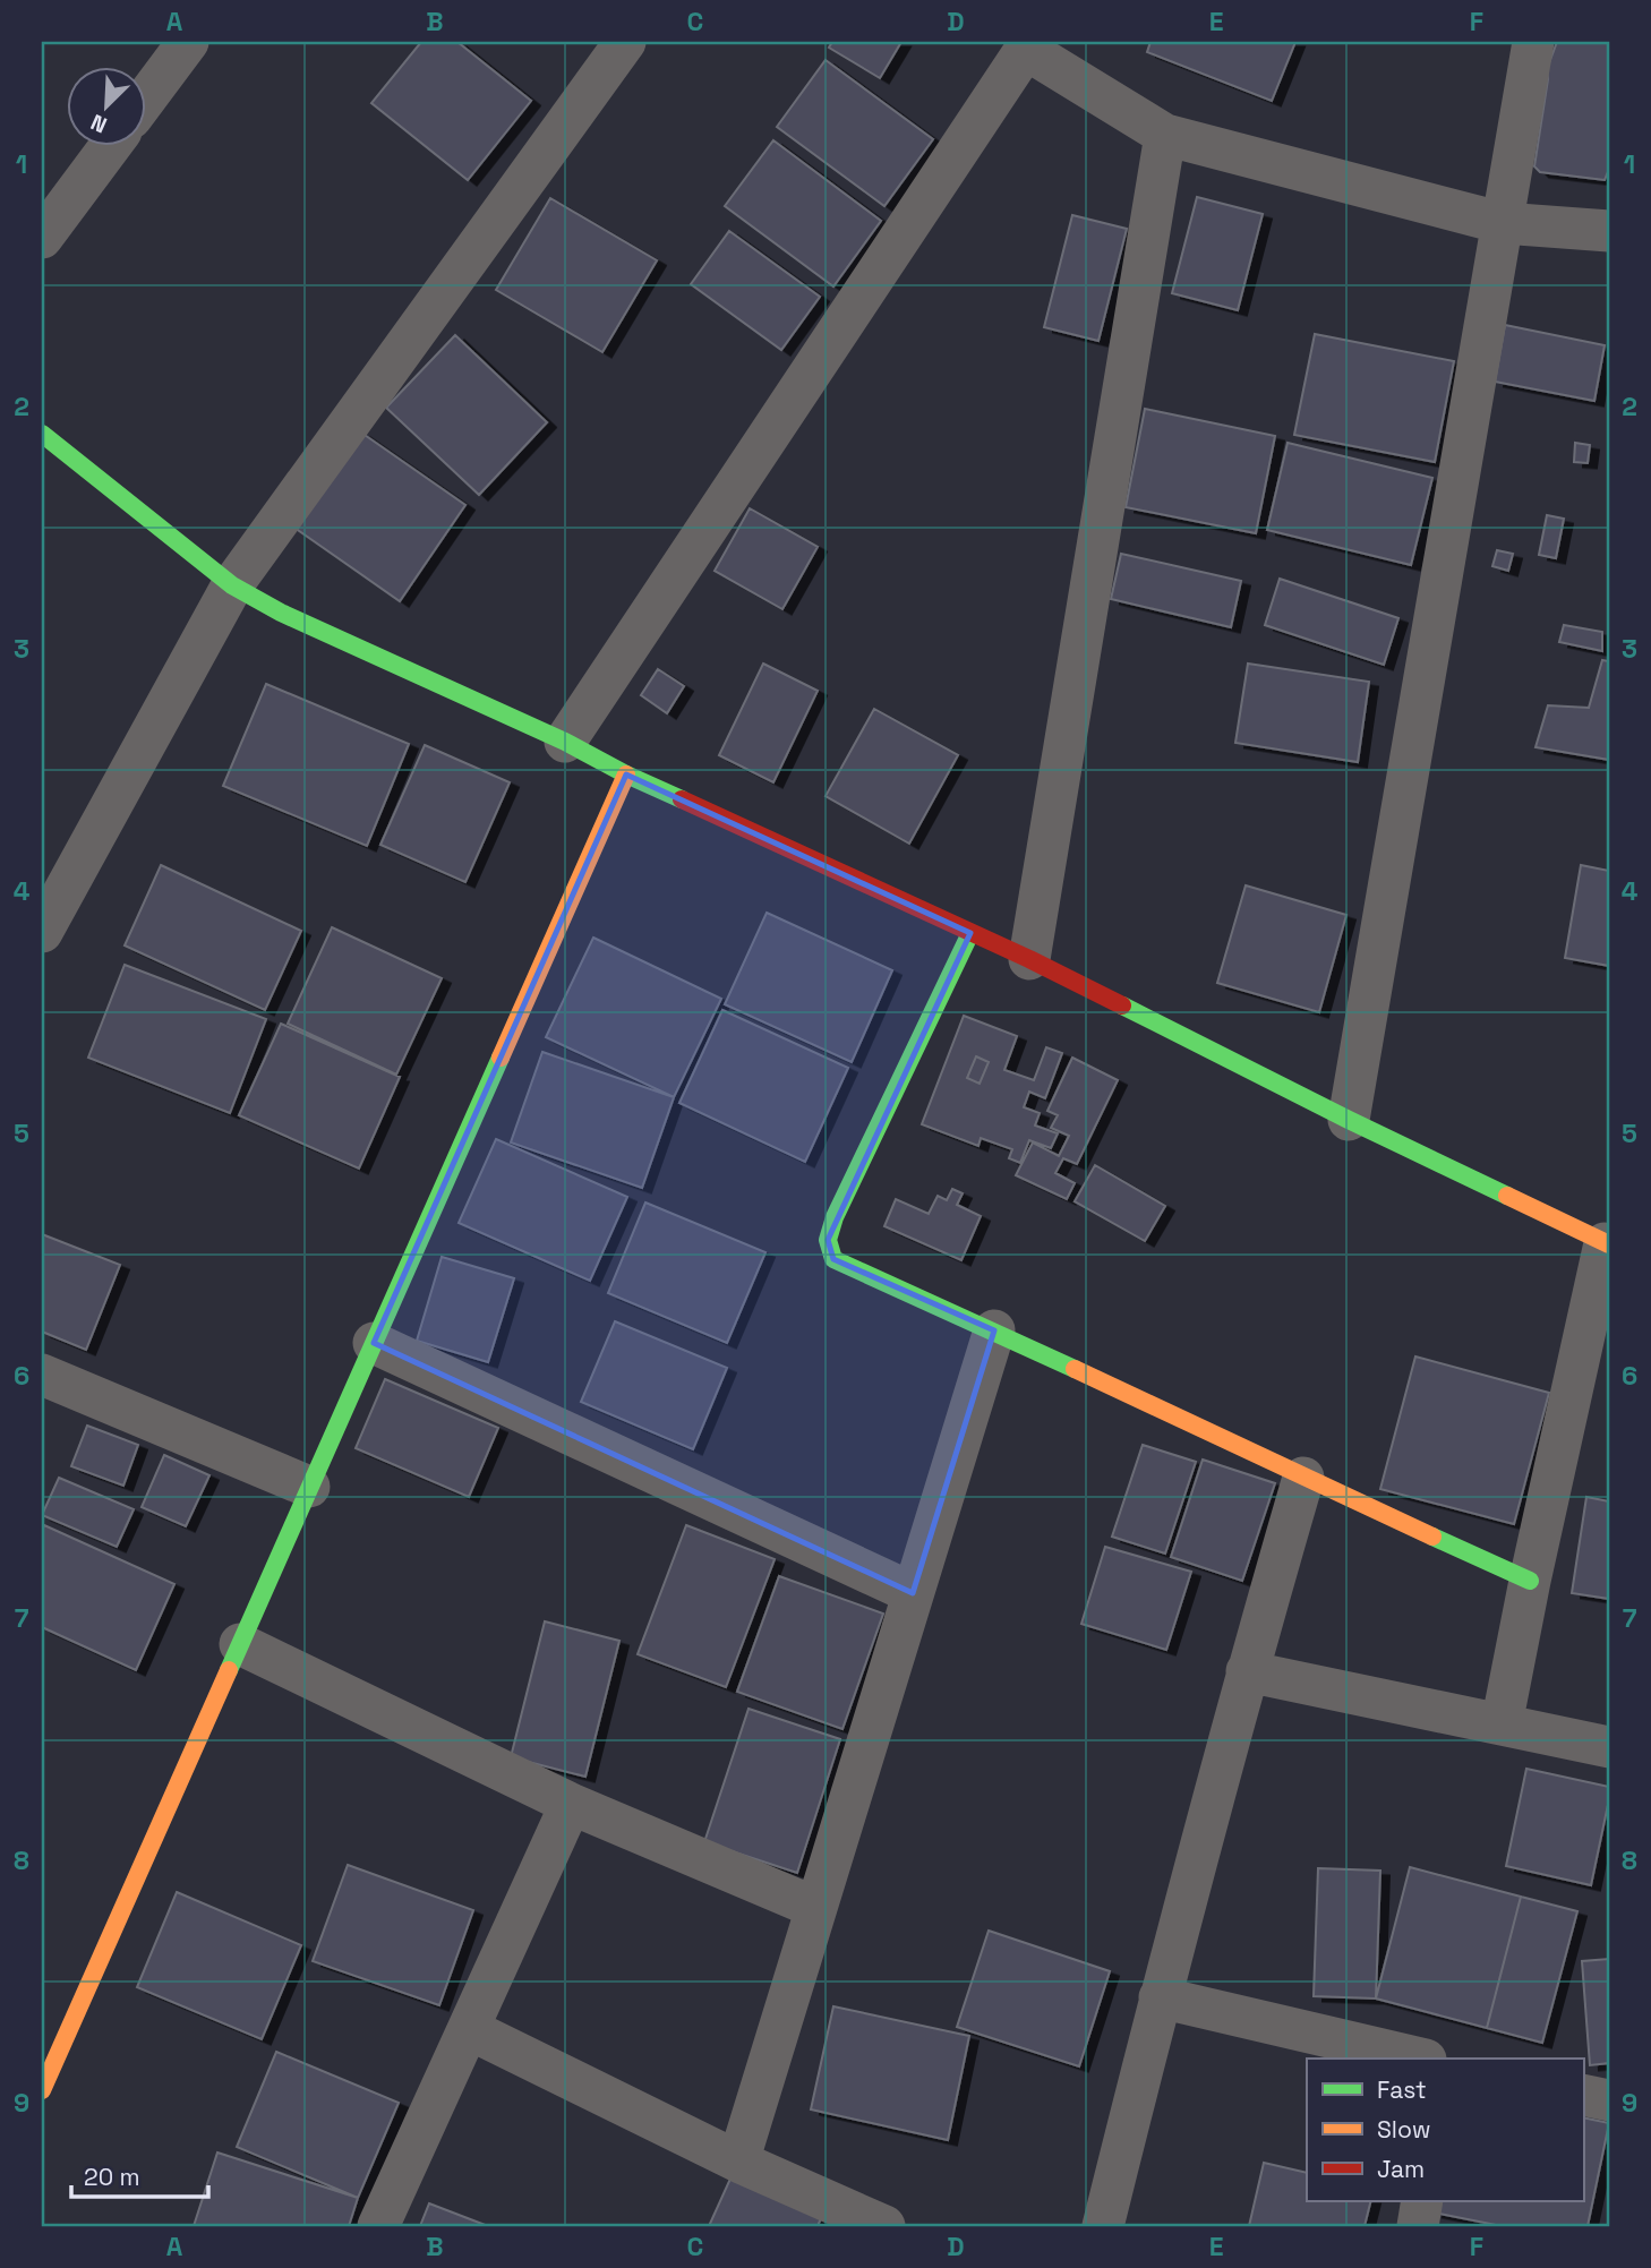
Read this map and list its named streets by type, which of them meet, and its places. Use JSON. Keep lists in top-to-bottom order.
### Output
{
  "legend": ["Fast", "Slow", "Jam"],
  "scale_bar": "20 m",
  "north": "bottom left",
  "grid": {
    "columns": [
      "A",
      "B",
      "C",
      "D",
      "E",
      "F"
    ],
    "rows": [
      "1",
      "2",
      "3",
      "4",
      "5",
      "6",
      "7",
      "8",
      "9"
    ]
  }
}
